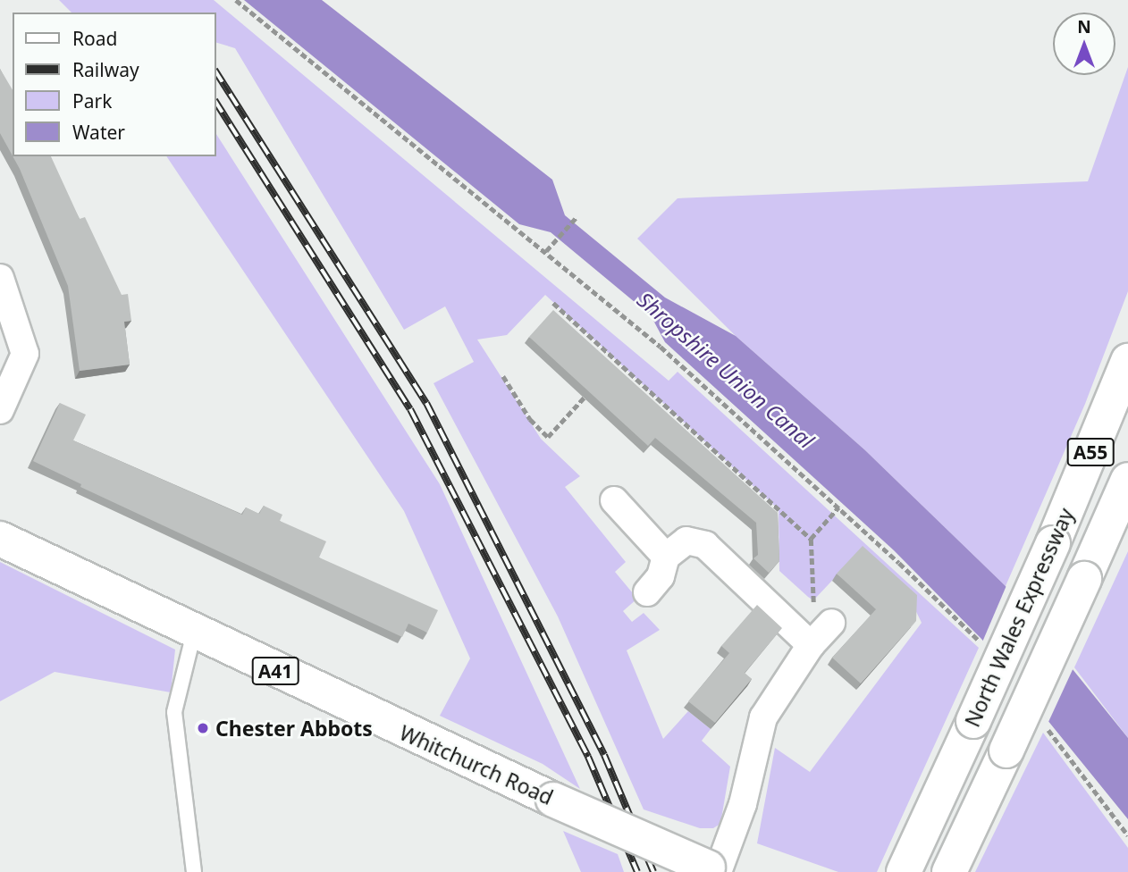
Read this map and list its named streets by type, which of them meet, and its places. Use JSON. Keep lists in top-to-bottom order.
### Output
{
  "streets": {
    "highway": [
      "A55",
      "North Wales Expressway",
      "A41",
      "Whitchurch Road"
    ]
  },
  "water": ["Shropshire Union Canal"],
  "places": ["Chester Abbots"],
  "legend": [
    "Road",
    "Railway",
    "Park",
    "Water"
  ],
  "north": "top"
}
